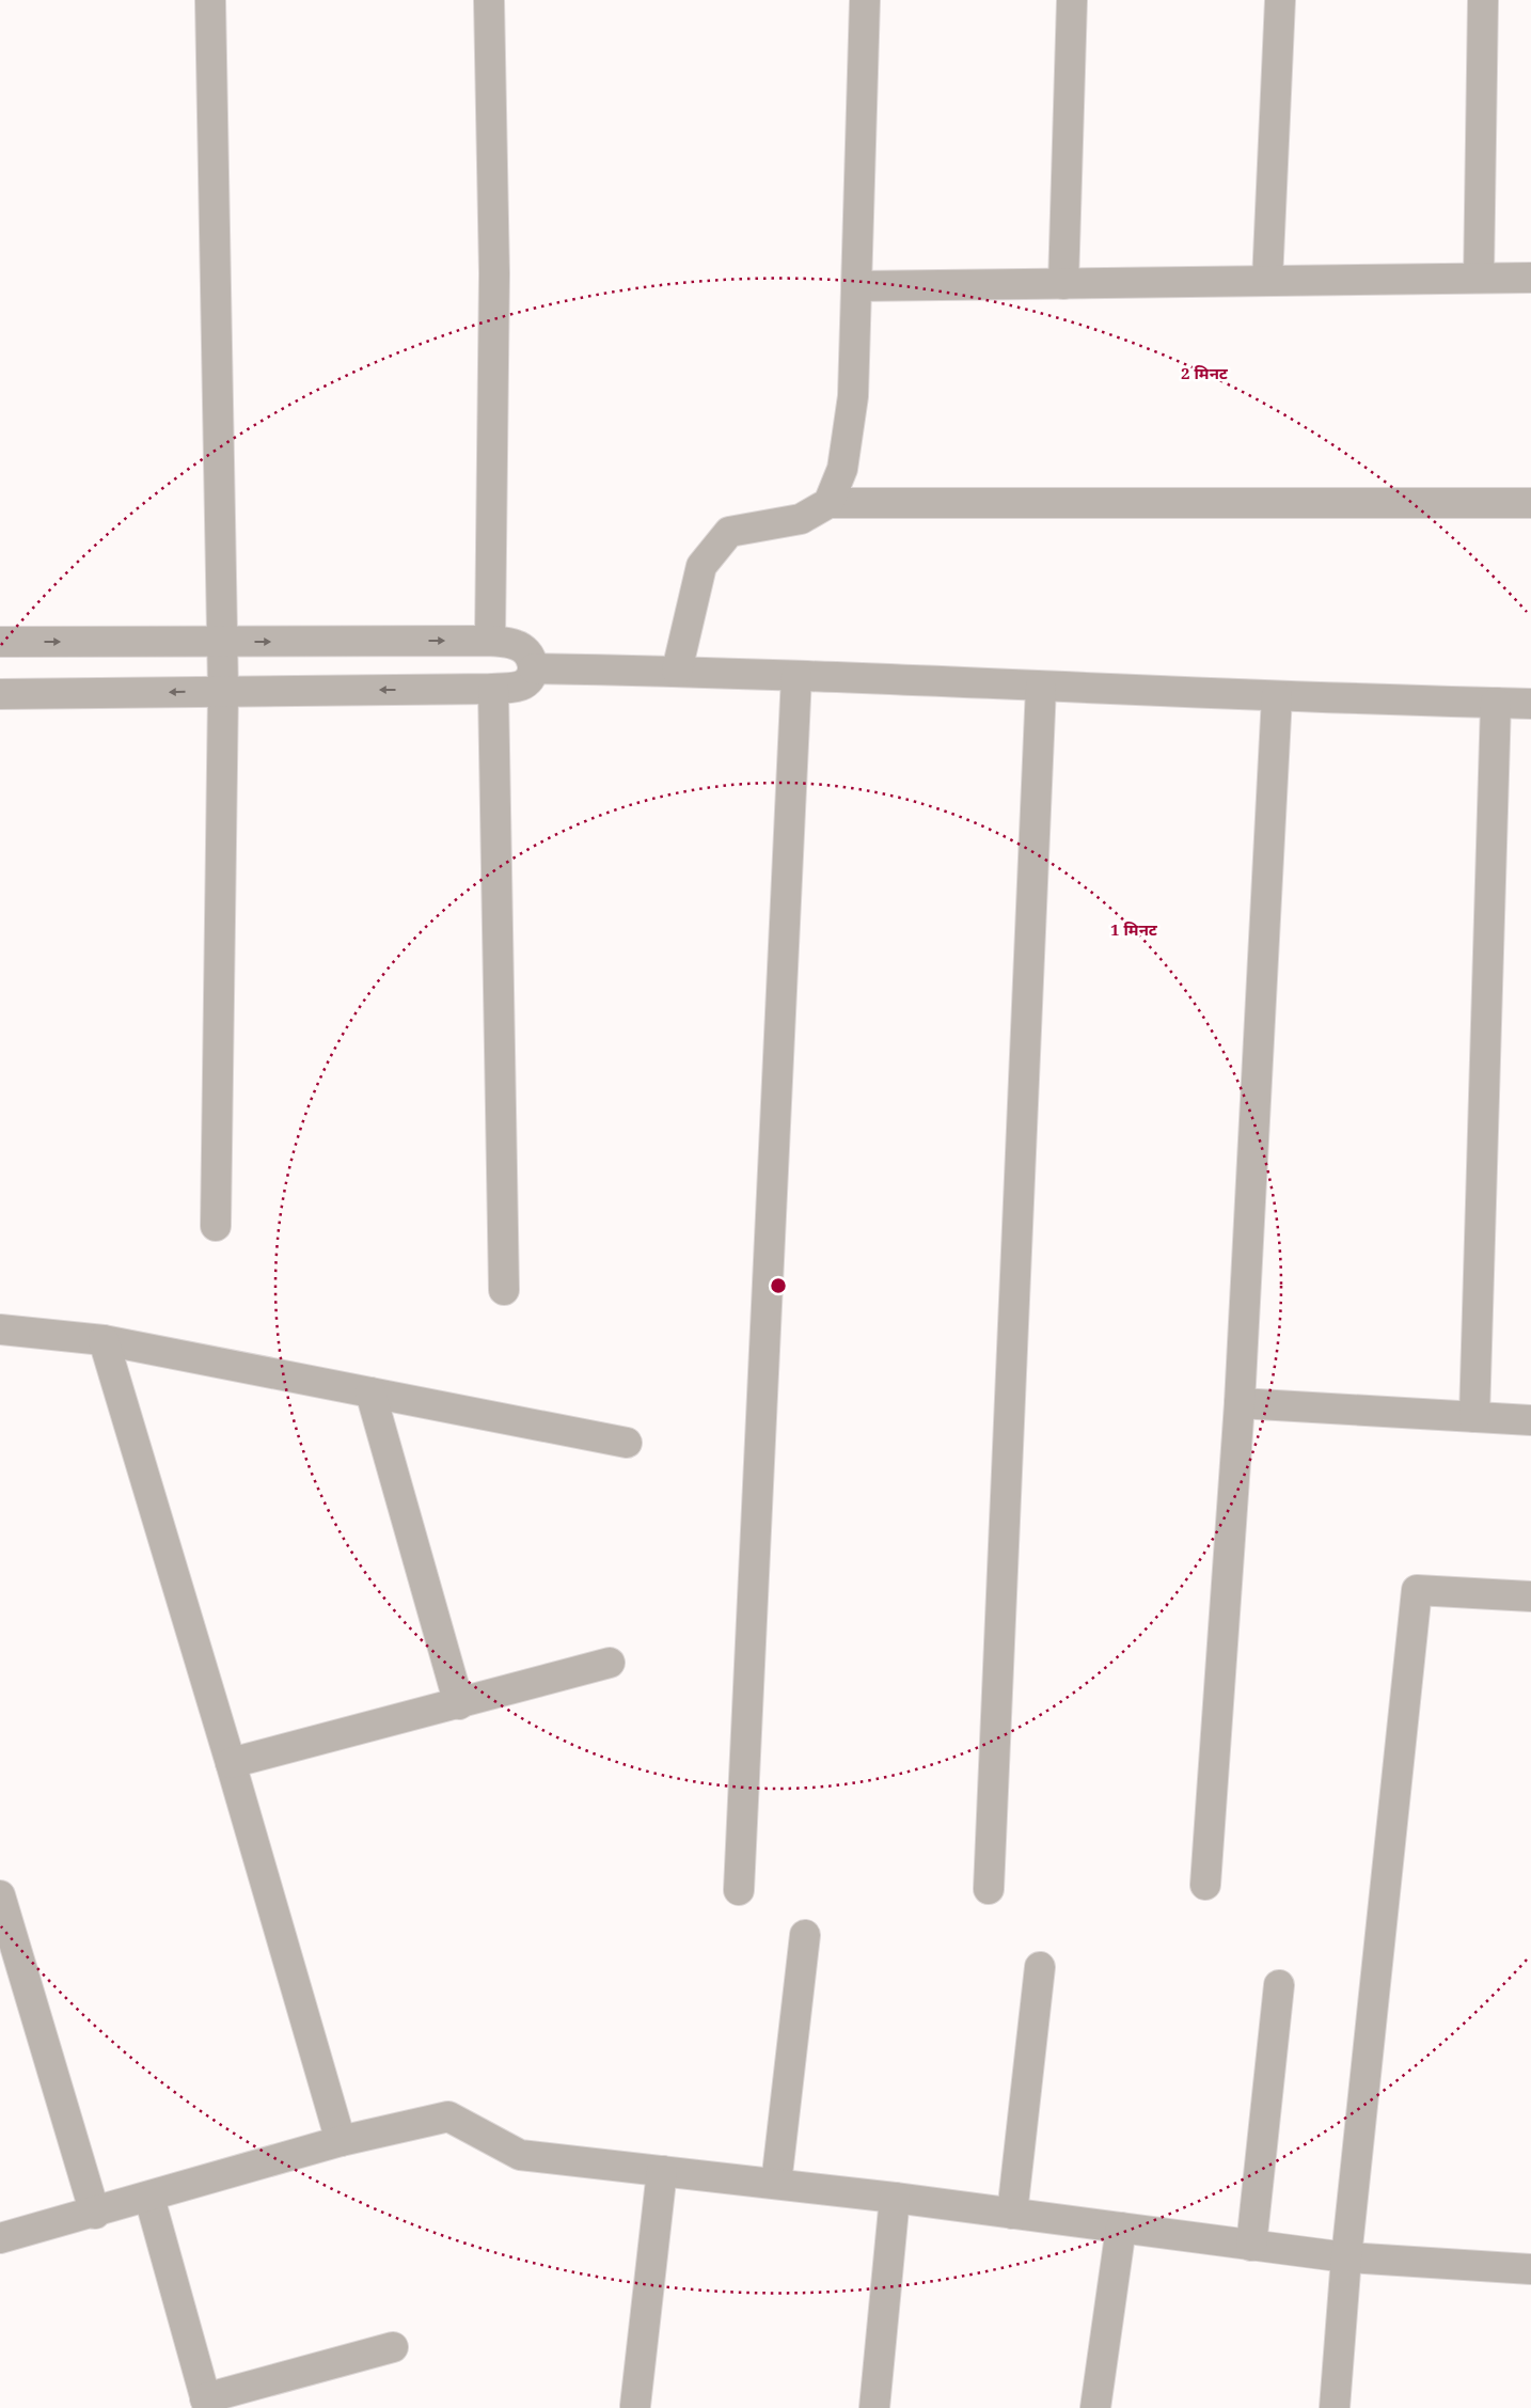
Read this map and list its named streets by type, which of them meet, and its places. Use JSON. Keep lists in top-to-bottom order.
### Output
{
  "rings": ["2 मिनट", "1 मिनट"]
}
